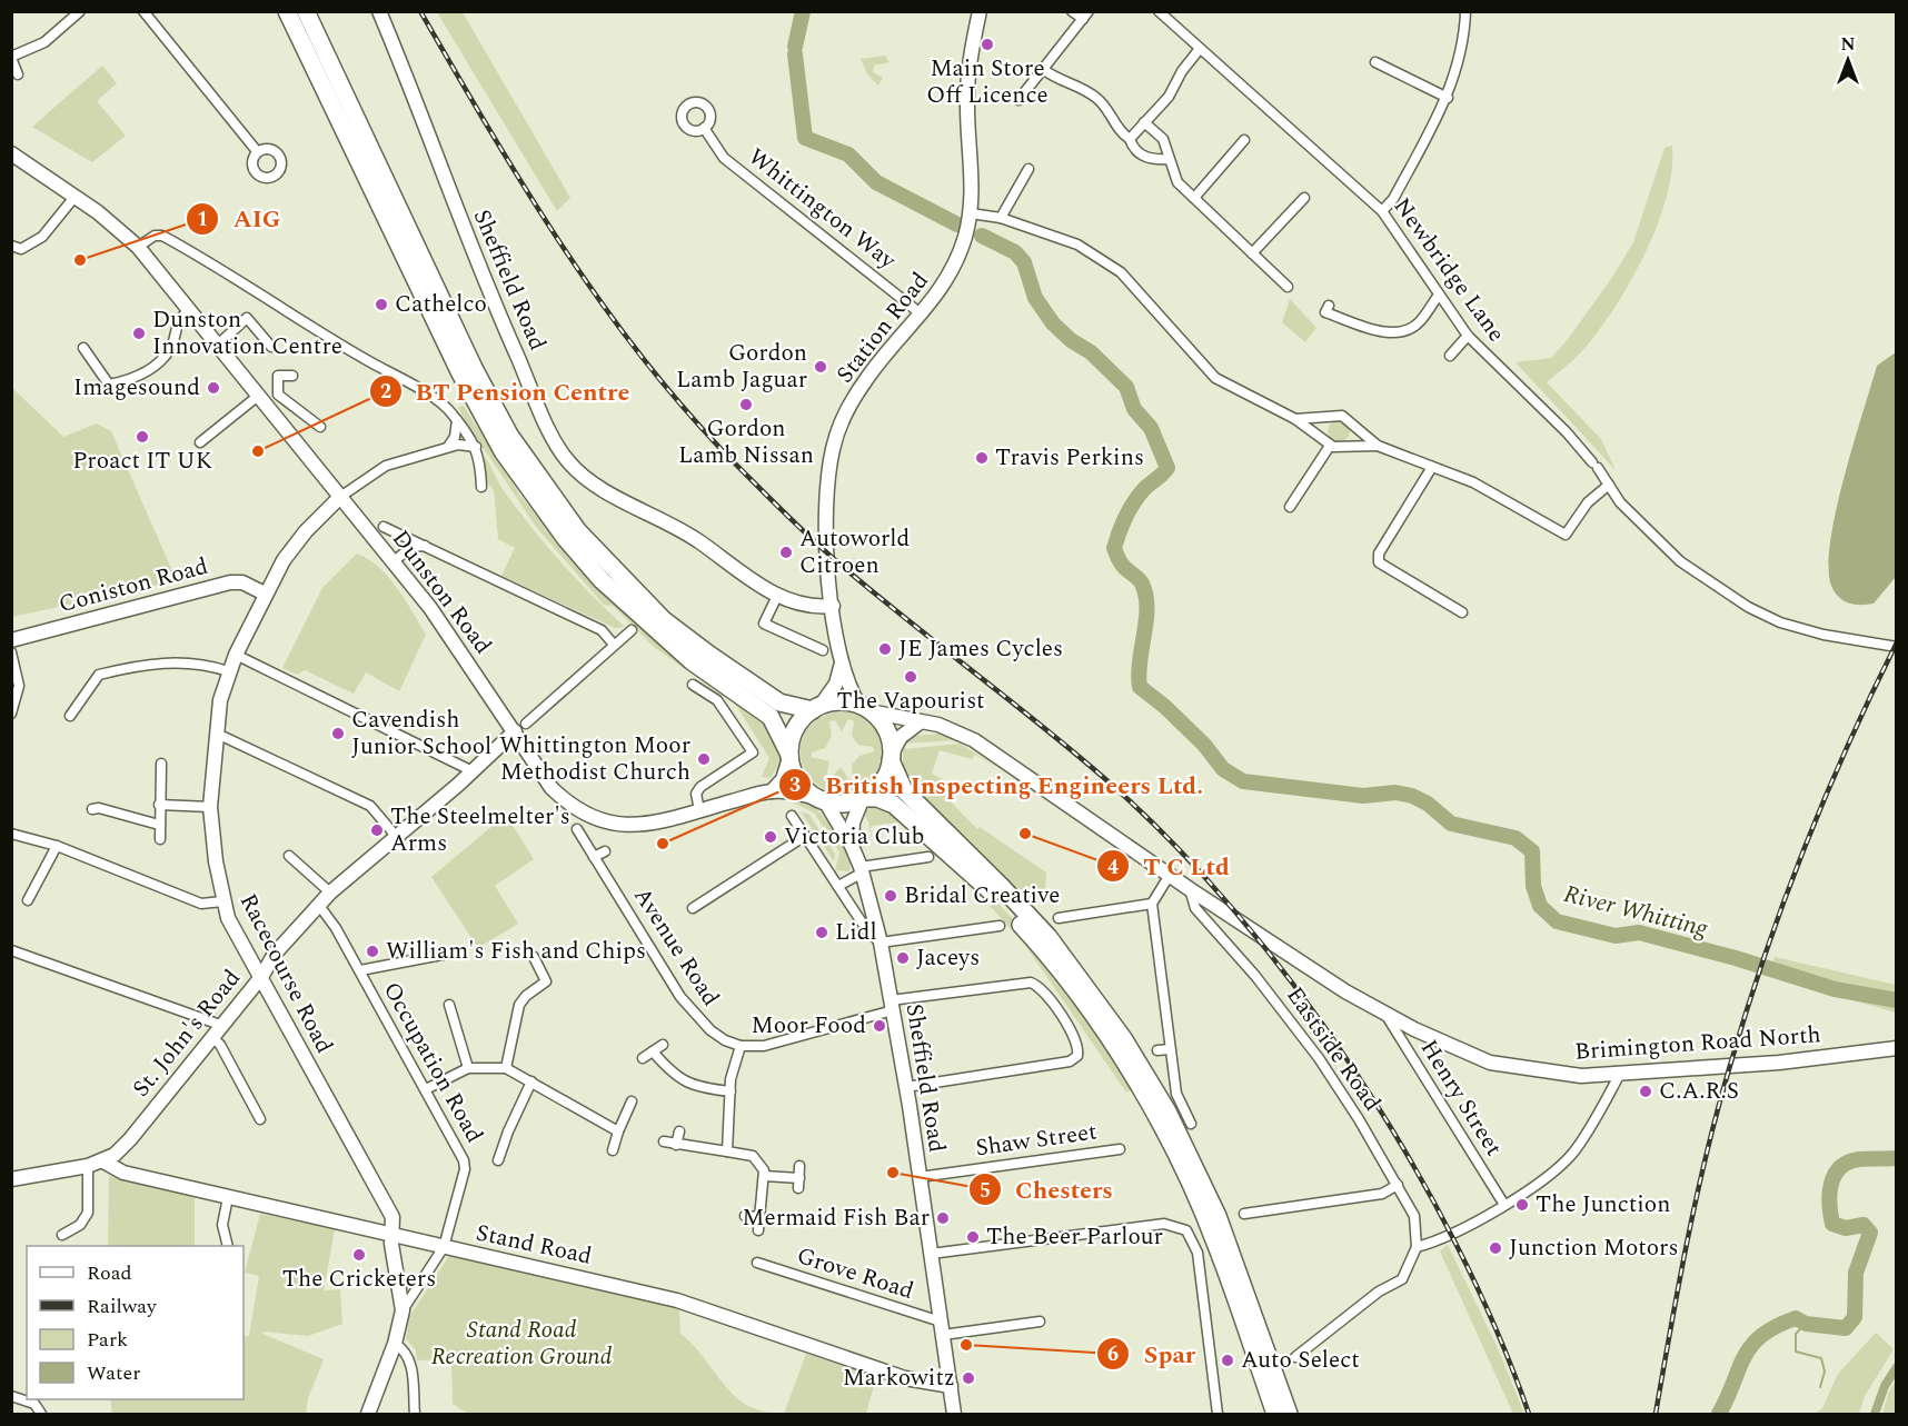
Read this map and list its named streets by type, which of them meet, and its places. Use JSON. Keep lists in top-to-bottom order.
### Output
{
  "streets": {
    "main road": [
      "Sheffield Road",
      "Station Road",
      "Coniston Road",
      "Dunston Road",
      "Racecourse Road",
      "St. John's Road",
      "Brimington Road North",
      "Stand Road"
    ],
    "street": [
      "Whittington Way",
      "Newbridge Lane",
      "Avenue Road",
      "Eastside Road",
      "Occupation Road",
      "Henry Street",
      "Shaw Street",
      "Grove Road"
    ]
  },
  "crossings": [
    ["Whittington Way", "Station Road"],
    ["Sheffield Road", "Station Road"],
    ["Sheffield Road", "Avenue Road"],
    ["Sheffield Road", "Shaw Street"],
    ["Sheffield Road", "Stand Road"],
    ["Sheffield Road", "Grove Road"],
    ["Station Road", "Dunston Road"],
    ["Station Road", "Brimington Road North"],
    ["Coniston Road", "Racecourse Road"],
    ["Dunston Road", "Racecourse Road"],
    ["Dunston Road", "St. John's Road"],
    ["Dunston Road", "Brimington Road North"],
    ["Racecourse Road", "St. John's Road"],
    ["Racecourse Road", "Occupation Road"],
    ["Racecourse Road", "Stand Road"],
    ["St. John's Road", "Occupation Road"],
    ["St. John's Road", "Stand Road"],
    ["Brimington Road North", "Eastside Road"],
    ["Brimington Road North", "Henry Street"],
    ["Occupation Road", "Stand Road"]
  ],
  "water": ["River Whitting"],
  "parks": ["Stand Road Recreation Ground"],
  "places": [
    "Main Store Off Licence",
    "AIG",
    "Cathelco",
    "Dunston Innovation Centre",
    "Gordon Lamb Jaguar",
    "Imagesound",
    "Gordon Lamb Nissan",
    "Proact IT UK",
    "BT Pension Centre",
    "Travis Perkins",
    "Autoworld Citroen",
    "JE James Cycles",
    "The Vapourist",
    "Cavendish Junior School",
    "Whittington Moor Methodist Church",
    "The Steelmelter's Arms",
    "T C Ltd",
    "Victoria Club",
    "British Inspecting Engineers Ltd.",
    "Bridal Creative",
    "Lidl",
    "William's Fish and Chips",
    "Jaceys",
    "Moor Food",
    "C.A.R.S",
    "Chesters",
    "The Junction",
    "Mermaid Fish Bar",
    "The Beer Parlour",
    "Junction Motors",
    "The Cricketers",
    "Spar",
    "Auto Select",
    "Markowitz"
  ],
  "legend": [
    "Road",
    "Railway",
    "Park",
    "Water"
  ],
  "north": "top"
}
